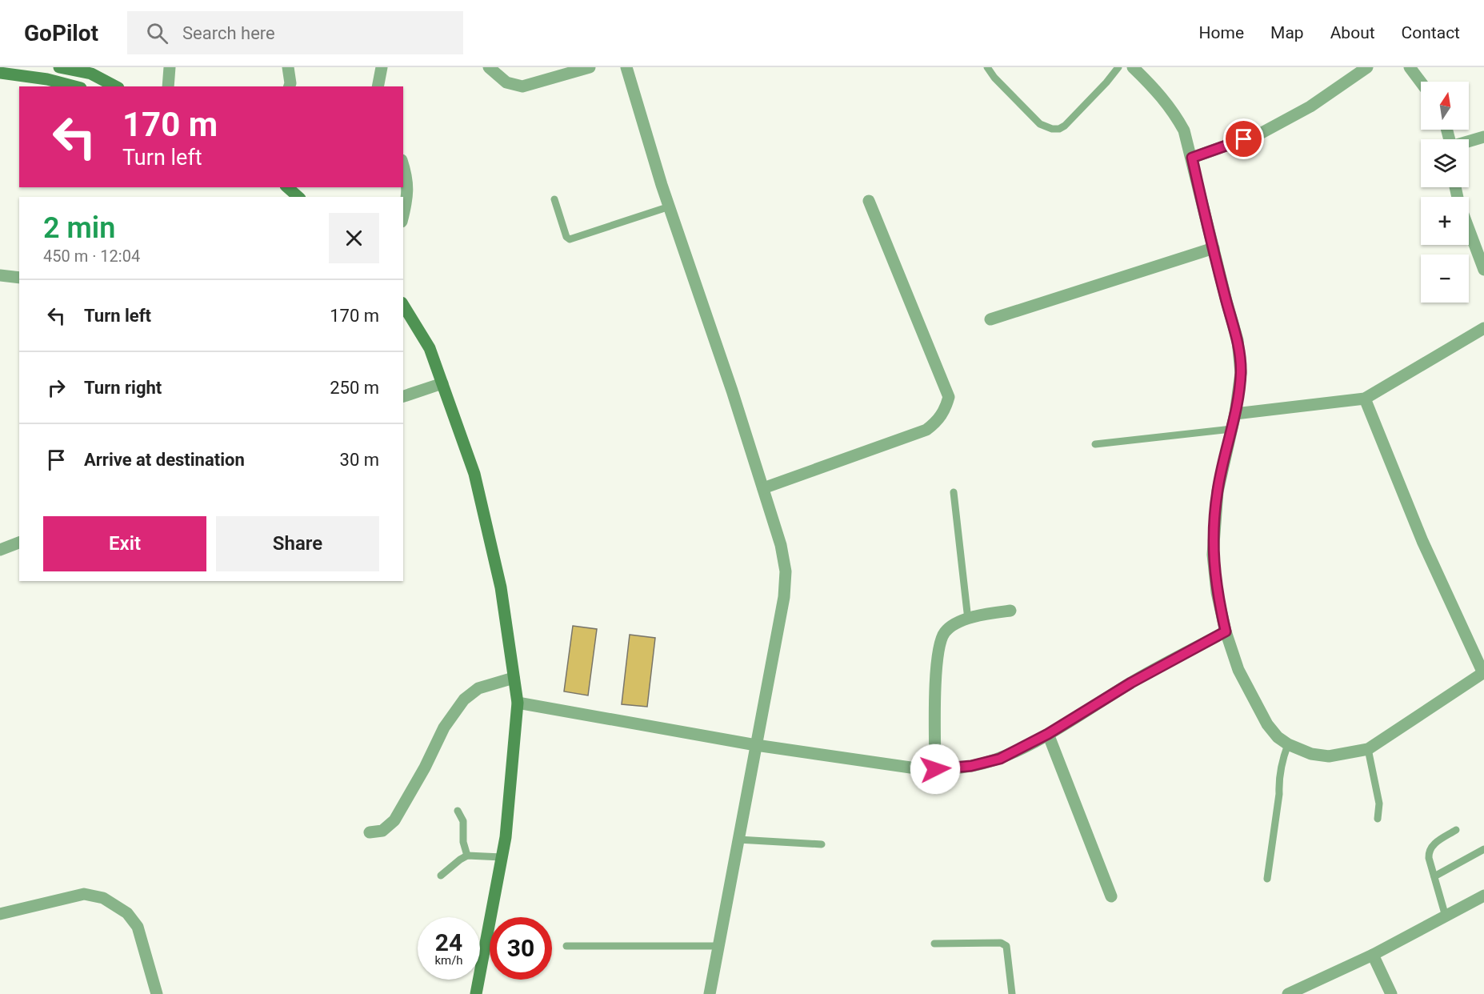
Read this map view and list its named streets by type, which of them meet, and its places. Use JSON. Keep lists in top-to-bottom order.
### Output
{
  "north": "top",
  "page": {
    "header": "GoPilot",
    "search": "Search here",
    "nav": [
      "Home",
      "Map",
      "About",
      "Contact"
    ],
    "map_buttons": ["+", "−"],
    "turn": ["170 m", "Turn left"],
    "heading": ["2 min", "450 m · 12:04"],
    "list": [
      {
        "name": "Turn left",
        "value": "170 m"
      },
      {
        "name": "Turn right",
        "value": "250 m"
      },
      {
        "name": "Arrive at destination",
        "value": "30 m"
      }
    ],
    "buttons": ["Exit", "Share"],
    "speed": "24 km/h",
    "limit": "30"
  }
}
